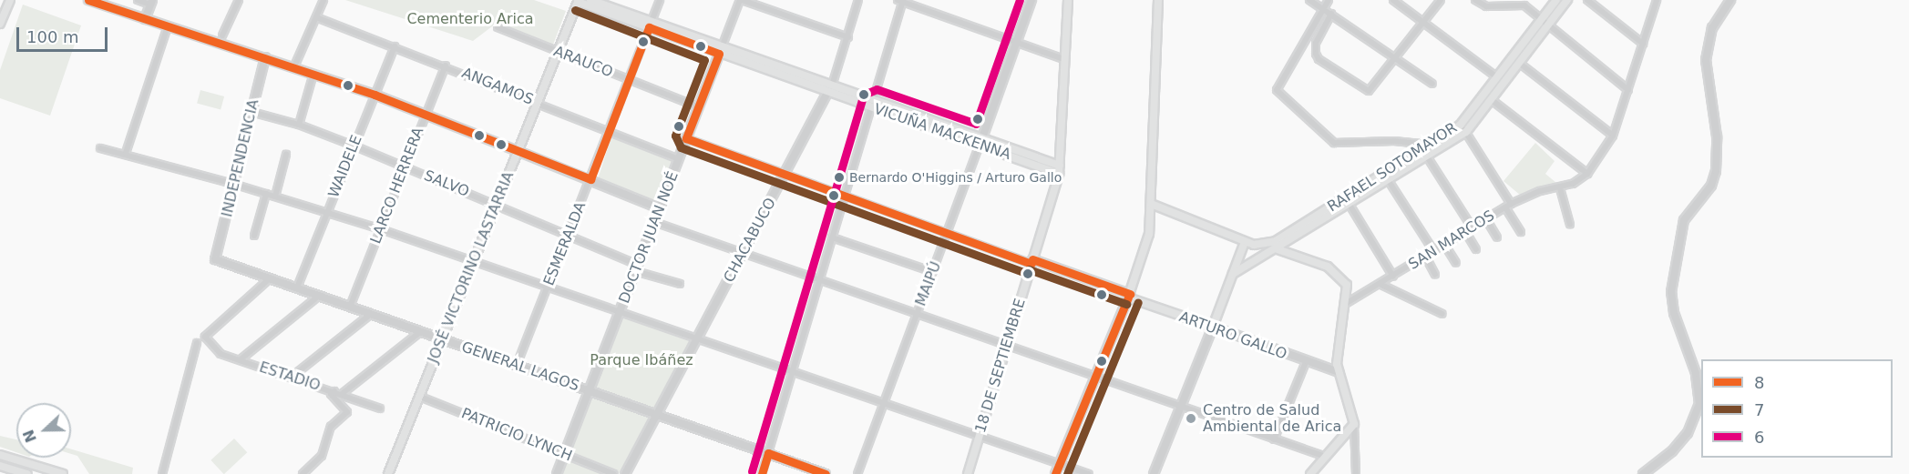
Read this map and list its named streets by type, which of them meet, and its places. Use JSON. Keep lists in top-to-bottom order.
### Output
{
  "streets": {
    "main road": [
      "VICUÑA MACKENNA",
      "RAFAEL SOTOMAYOR",
      "JOSÉ VICTORINO LASTARRIA",
      "ARTURO GALLO",
      "18 DE SEPTIEMBRE"
    ],
    "street": [
      "ARAUCO",
      "ANGAMOS",
      "INDEPENDENCIA",
      "WAIDELE",
      "SALVO",
      "LARCO HERRERA",
      "DOCTOR JUAN NOÉ",
      "CHACABUCO",
      "SAN MARCOS",
      "ESMERALDA",
      "MAIPÚ",
      "GENERAL LAGOS",
      "ESTADIO",
      "PATRICIO LYNCH"
    ]
  },
  "crossings": [
    ["ARAUCO", "DOCTOR JUAN NOÉ"],
    ["ARAUCO", "ESMERALDA"],
    ["ARAUCO", "JOSÉ VICTORINO LASTARRIA"],
    ["ANGAMOS", "WAIDELE"],
    ["ANGAMOS", "LARCO HERRERA"],
    ["ANGAMOS", "DOCTOR JUAN NOÉ"],
    ["ANGAMOS", "ESMERALDA"],
    ["ANGAMOS", "JOSÉ VICTORINO LASTARRIA"],
    ["VICUÑA MACKENNA", "DOCTOR JUAN NOÉ"],
    ["VICUÑA MACKENNA", "CHACABUCO"],
    ["VICUÑA MACKENNA", "ESMERALDA"],
    ["VICUÑA MACKENNA", "JOSÉ VICTORINO LASTARRIA"],
    ["VICUÑA MACKENNA", "MAIPÚ"],
    ["VICUÑA MACKENNA", "18 DE SEPTIEMBRE"],
    ["INDEPENDENCIA", "SALVO"],
    ["INDEPENDENCIA", "GENERAL LAGOS"],
    ["WAIDELE", "SALVO"],
    ["WAIDELE", "GENERAL LAGOS"],
    ["SALVO", "LARCO HERRERA"],
    ["SALVO", "DOCTOR JUAN NOÉ"],
    ["SALVO", "ESMERALDA"],
    ["SALVO", "JOSÉ VICTORINO LASTARRIA"],
    ["LARCO HERRERA", "GENERAL LAGOS"],
    ["DOCTOR JUAN NOÉ", "ARTURO GALLO"],
    ["DOCTOR JUAN NOÉ", "GENERAL LAGOS"],
    ["DOCTOR JUAN NOÉ", "PATRICIO LYNCH"],
    ["CHACABUCO", "ARTURO GALLO"],
    ["CHACABUCO", "GENERAL LAGOS"],
    ["ESMERALDA", "GENERAL LAGOS"],
    ["JOSÉ VICTORINO LASTARRIA", "GENERAL LAGOS"],
    ["JOSÉ VICTORINO LASTARRIA", "PATRICIO LYNCH"],
    ["MAIPÚ", "ARTURO GALLO"],
    ["ARTURO GALLO", "18 DE SEPTIEMBRE"],
    ["GENERAL LAGOS", "ESTADIO"]
  ],
  "parks": ["Cementerio Arica", "Parque Ibáñez"],
  "places": ["Bernardo O'Higgins / Arturo Gallo", "Centro de Salud Ambiental de Arica"],
  "lines": ["transit line 8", "transit line 6", "transit line 7"],
  "legend": ["8", "7", "6"],
  "scale_bar": "100 m",
  "north": "left"
}
